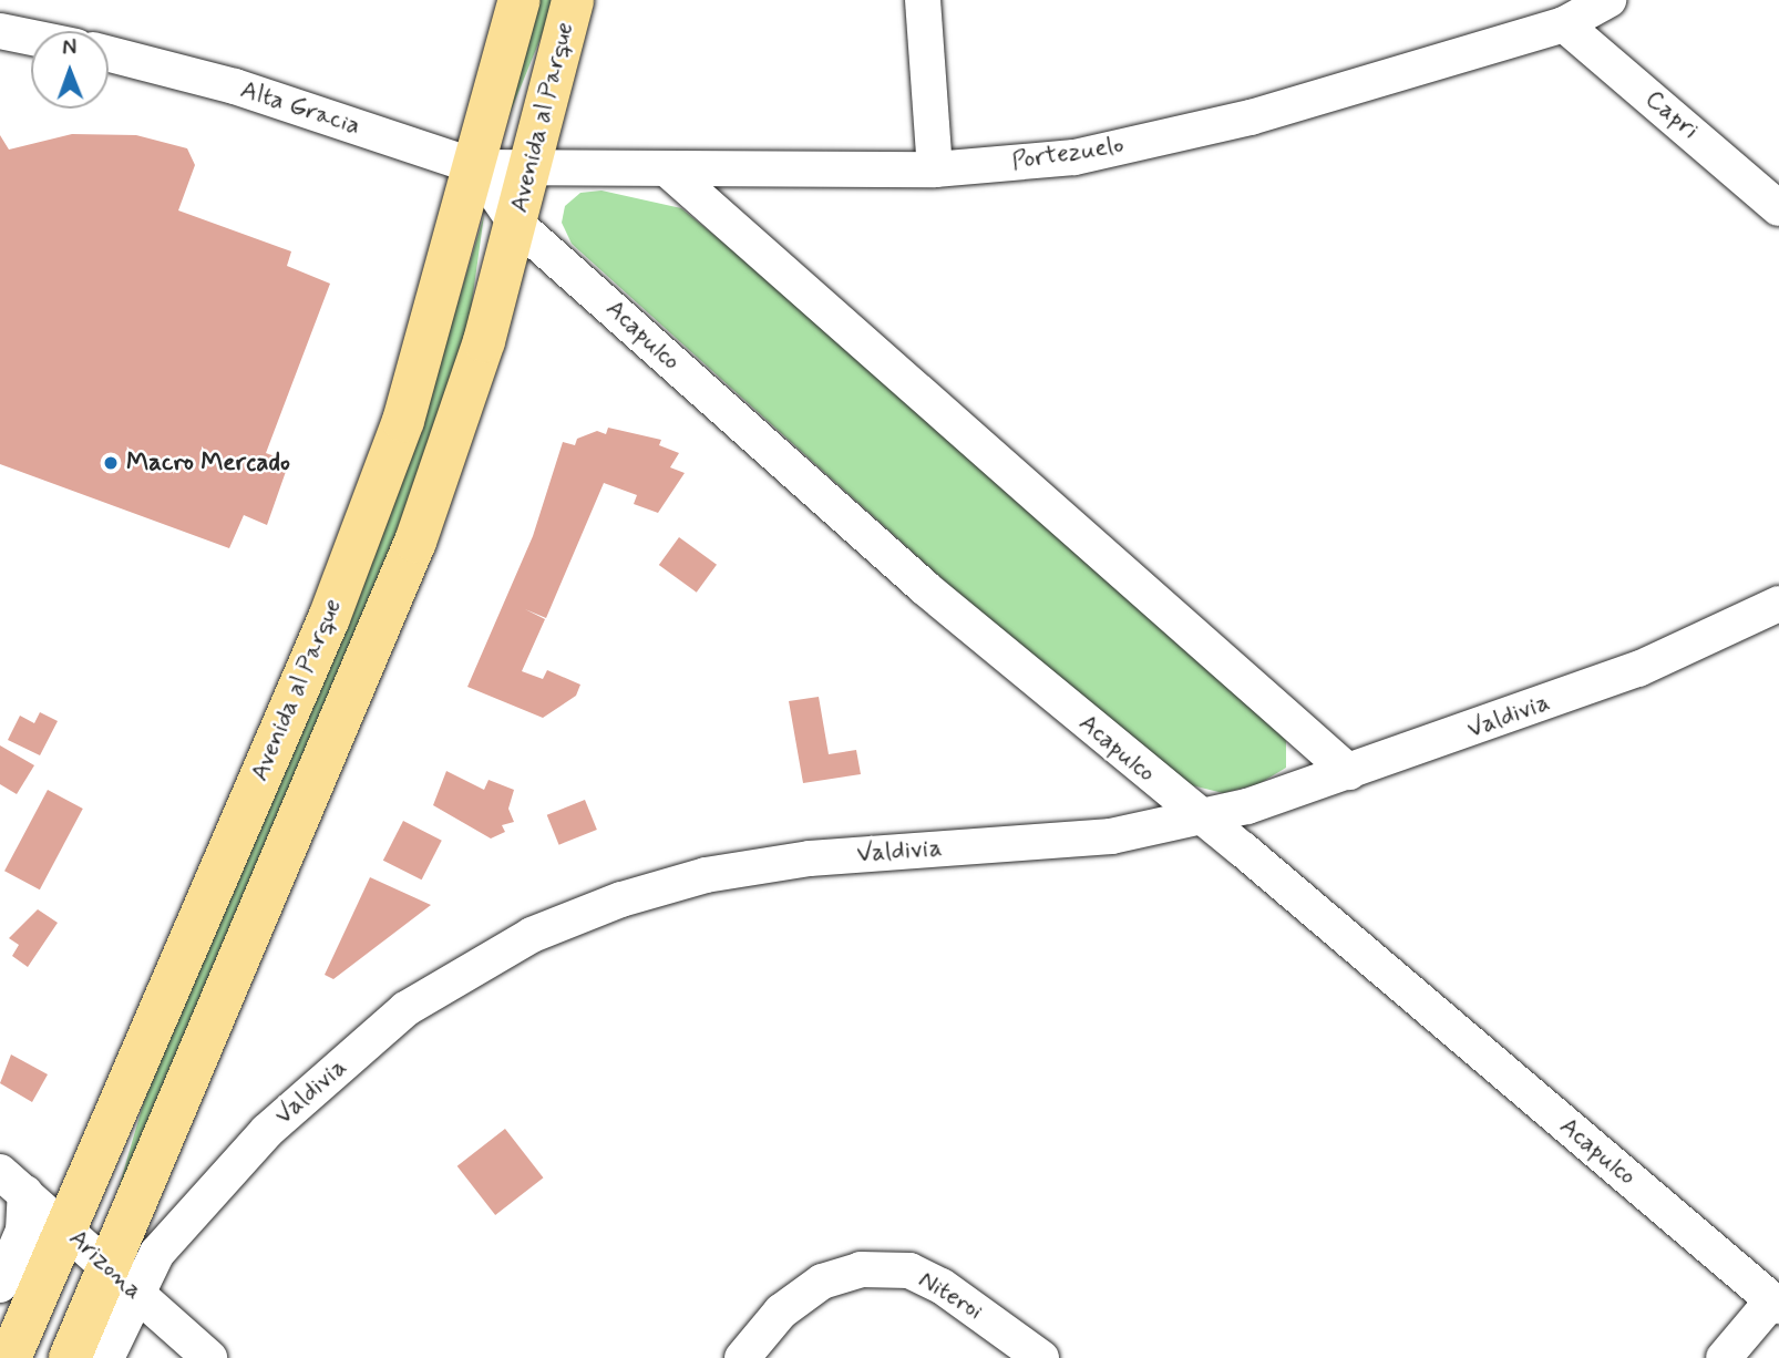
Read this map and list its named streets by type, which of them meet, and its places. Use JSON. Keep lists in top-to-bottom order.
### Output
{
  "streets": {
    "main road": ["Avenida al Parque"],
    "street": [
      "Alta Gracia",
      "Capri",
      "Portezuelo",
      "Acapulco",
      "Valdivia",
      "Arizona",
      "Niteroi"
    ]
  },
  "crossings": [
    ["Alta Gracia", "Avenida al Parque"],
    ["Alta Gracia", "Portezuelo"],
    ["Capri", "Portezuelo"],
    ["Avenida al Parque", "Portezuelo"],
    ["Avenida al Parque", "Acapulco"],
    ["Avenida al Parque", "Valdivia"],
    ["Avenida al Parque", "Arizona"],
    ["Acapulco", "Valdivia"],
    ["Valdivia", "Arizona"]
  ],
  "places": ["Macro Mercado"],
  "north": "top"
}
